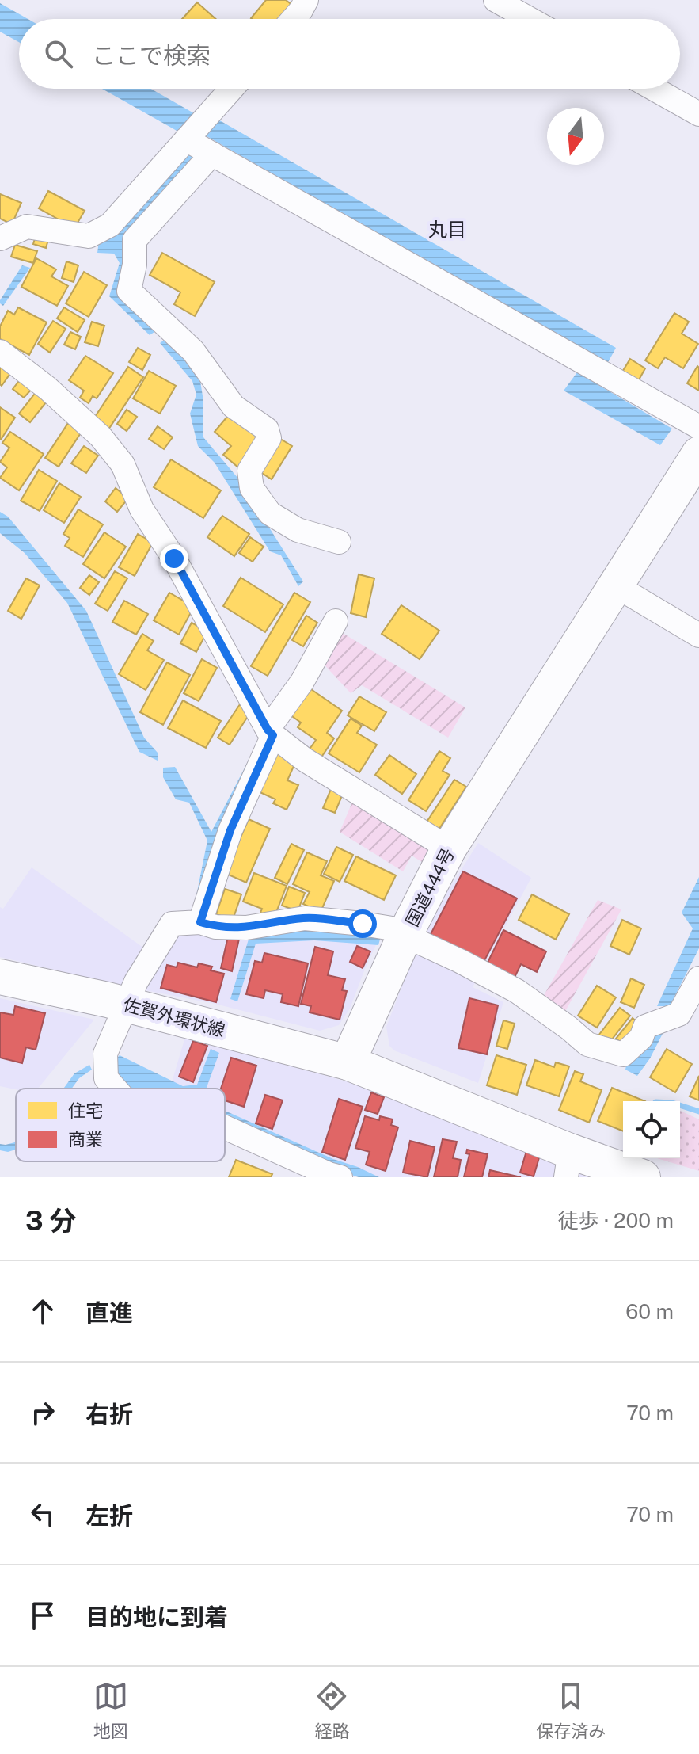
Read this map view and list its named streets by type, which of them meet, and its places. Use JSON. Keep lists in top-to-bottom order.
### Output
{
  "streets": {
    "main road": ["国道444号", "佐賀外環状線"]
  },
  "crossings": [
    ["国道444号", "佐賀外環状線"]
  ],
  "districts": ["丸目"],
  "legend": ["住宅", "商業"],
  "north": "bottom",
  "page": {
    "search": "ここで検索",
    "heading": ["3 分", "徒歩 · 200 m"],
    "list": [
      ["直進", "60 m"],
      ["右折", "70 m"],
      ["左折", "70 m"],
      "目的地に到着"
    ],
    "nav": ["地図", "経路", "保存済み"]
  }
}
